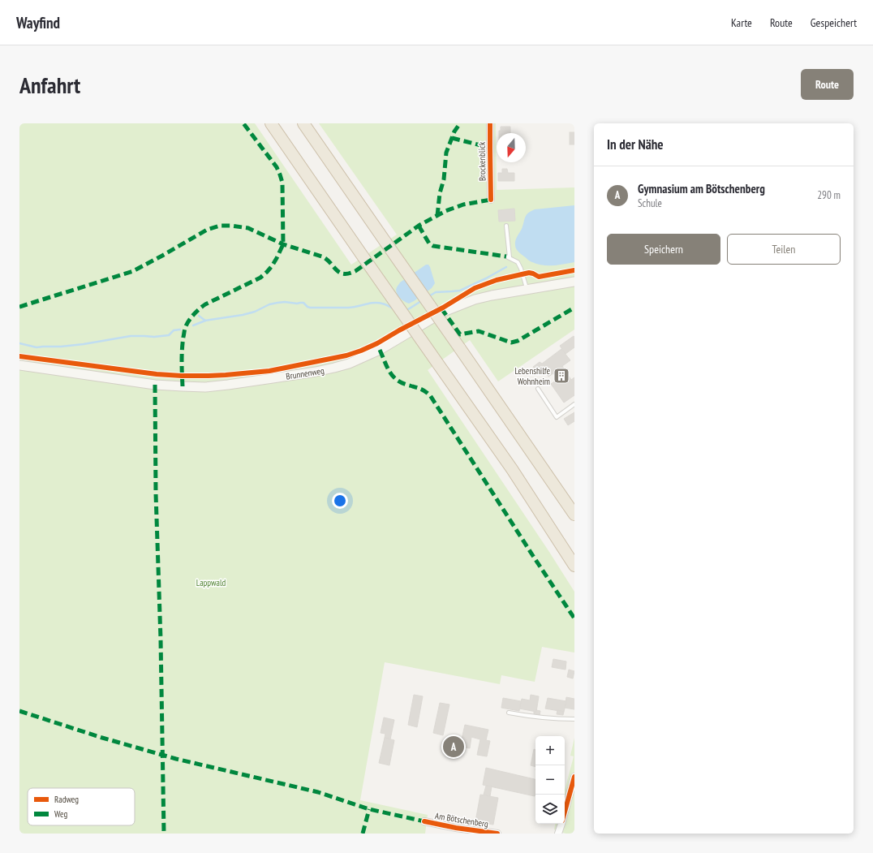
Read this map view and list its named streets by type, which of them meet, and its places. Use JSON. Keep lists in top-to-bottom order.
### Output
{
  "streets": {
    "main road": ["Brunnenweg"],
    "street": ["Brockenblick", "Am Bötschenberg"]
  },
  "parks": ["Lappwald"],
  "places": {
    "building": ["Lebenshilfe Wohnheim"]
  },
  "legend": ["Radweg", "Weg"],
  "north": "bottom",
  "page": {
    "header": "Wayfind",
    "nav": ["Karte", "Route", "Gespeichert"],
    "buttons": [
      "Route",
      ["Speichern", "Teilen"]
    ],
    "title": "Anfahrt",
    "heading": "In der Nähe",
    "list": [
      {
        "mark": "A",
        "name": "Gymnasium am Bötschenberg",
        "note": "Schule",
        "value": "290 m"
      }
    ],
    "pins": "A",
    "map_buttons": ["+", "−"]
  }
}
